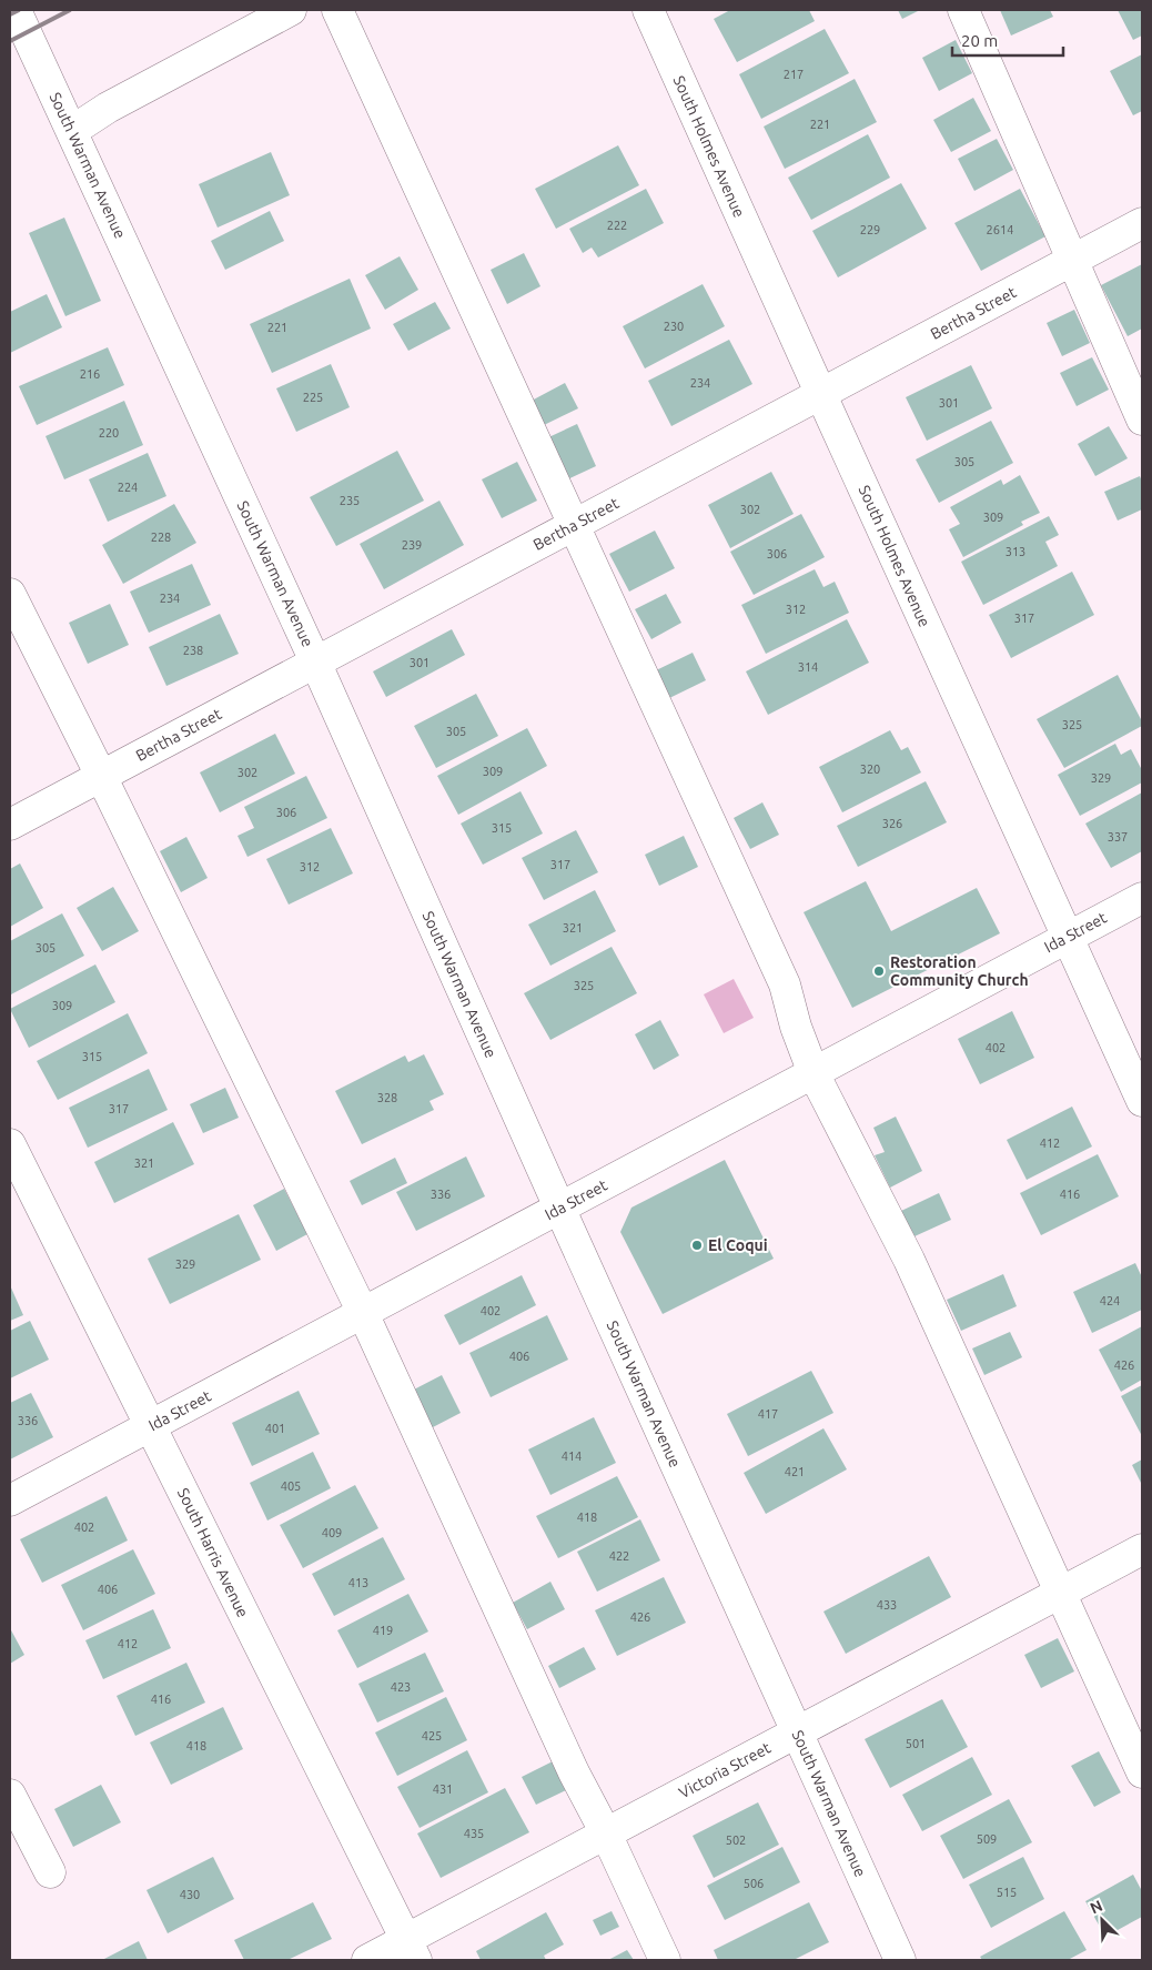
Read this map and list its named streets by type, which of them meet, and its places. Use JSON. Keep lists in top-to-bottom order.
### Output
{
  "streets": {
    "street": [
      "South Holmes Avenue",
      "South Warman Avenue",
      "Bertha Street",
      "Ida Street",
      "South Harris Avenue",
      "Victoria Street"
    ]
  },
  "crossings": [
    ["South Holmes Avenue", "Bertha Street"],
    ["South Holmes Avenue", "Ida Street"],
    ["South Warman Avenue", "Bertha Street"],
    ["South Warman Avenue", "Ida Street"],
    ["South Warman Avenue", "Victoria Street"],
    ["Ida Street", "South Harris Avenue"],
    ["South Harris Avenue", "Victoria Street"]
  ],
  "places": ["Restoration Community Church", "El Coqui"],
  "house_numbers": [
    "217",
    "221",
    "222",
    "229",
    "2614",
    "230",
    "221",
    "216",
    "234",
    "225",
    "301",
    "220",
    "305",
    "224",
    "235",
    "302",
    "309",
    "228",
    "239",
    "313",
    "306",
    "234",
    "312",
    "317",
    "238",
    "301",
    "314",
    "325",
    "305",
    "320",
    "309",
    "302",
    "329",
    "306",
    "326",
    "315",
    "337",
    "317",
    "312",
    "321",
    "305",
    "325",
    "309",
    "402",
    "315",
    "328",
    "317",
    "412",
    "321",
    "336",
    "416",
    "329",
    "424",
    "402",
    "406",
    "426",
    "417",
    "336",
    "401",
    "414",
    "421",
    "405",
    "418",
    "402",
    "409",
    "422",
    "413",
    "406",
    "433",
    "426",
    "419",
    "412",
    "423",
    "416",
    "425",
    "501",
    "418",
    "431",
    "435",
    "509",
    "502",
    "506",
    "515",
    "430"
  ],
  "scale_bar": "20 m",
  "north": "top left"
}
